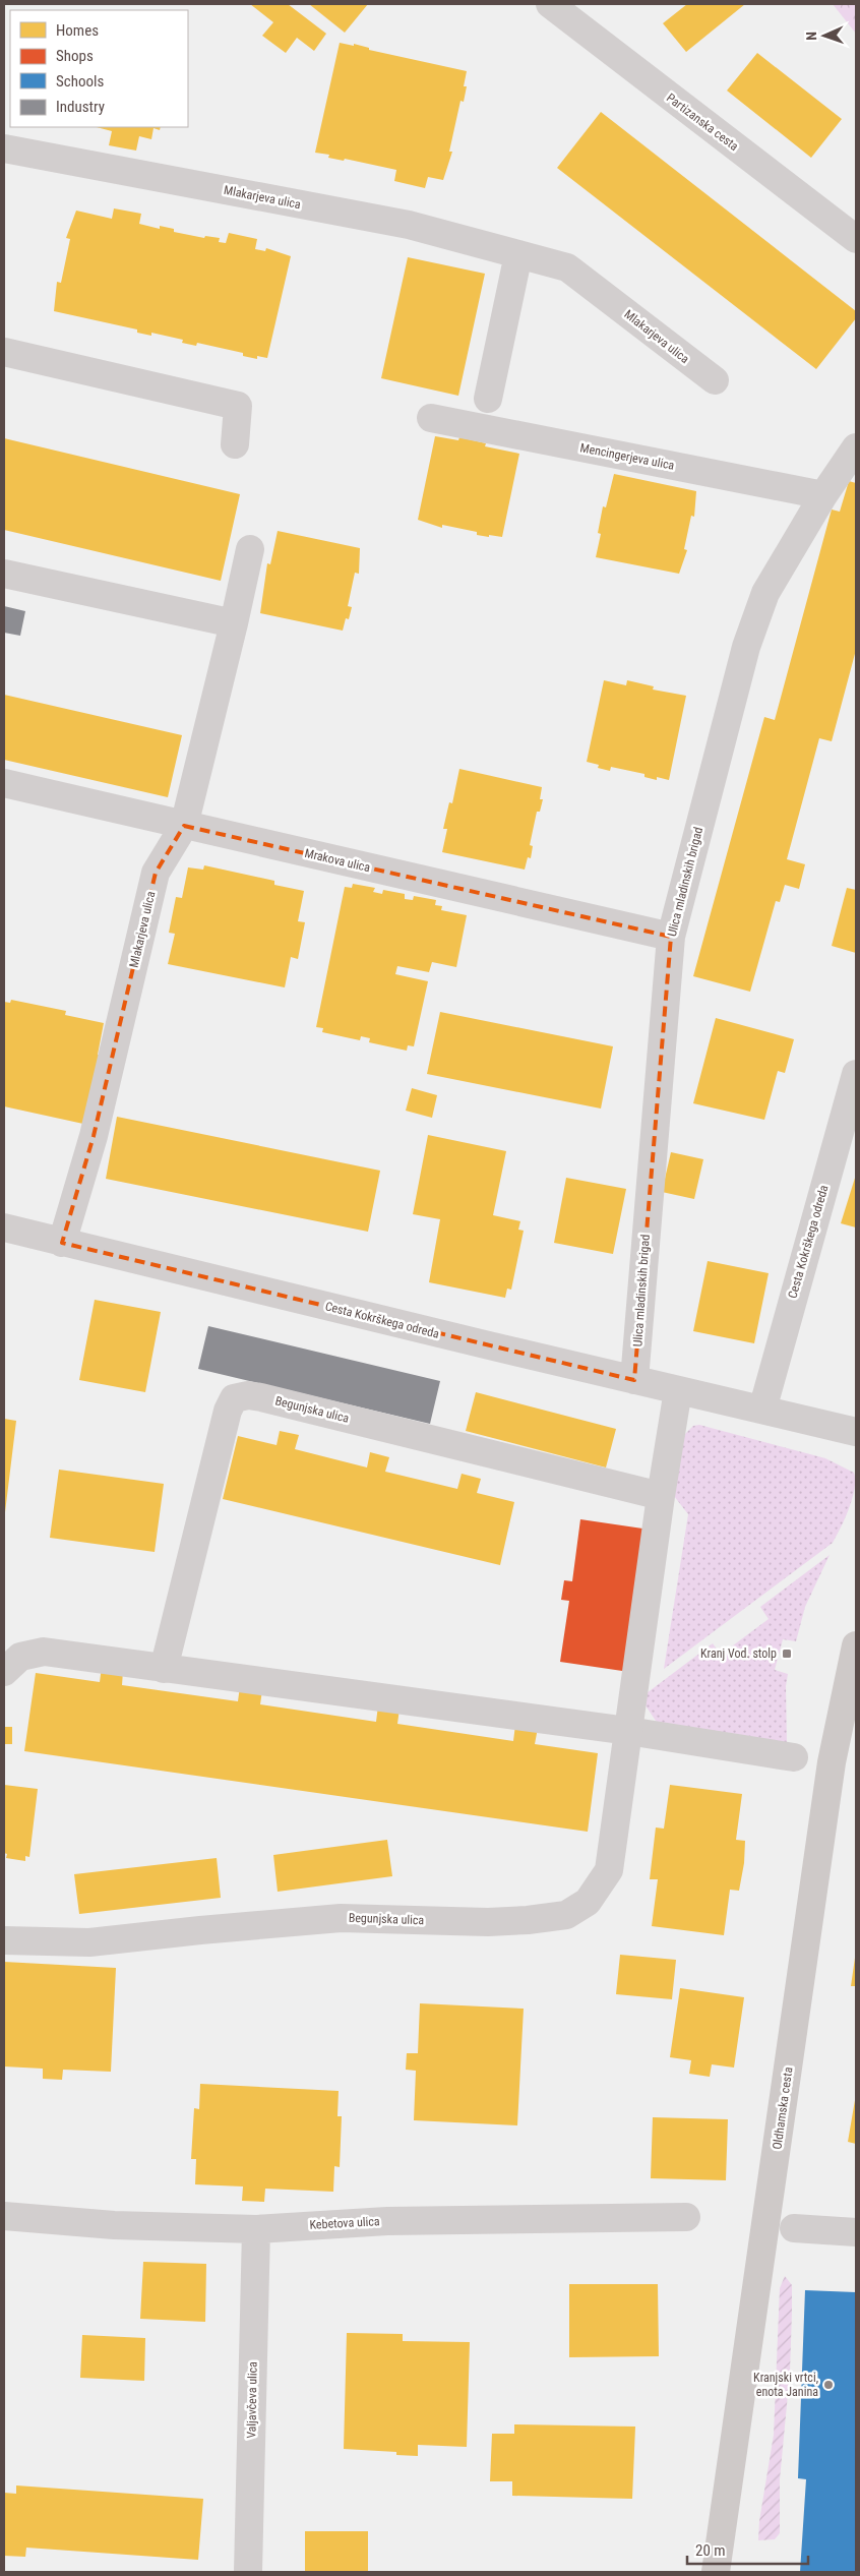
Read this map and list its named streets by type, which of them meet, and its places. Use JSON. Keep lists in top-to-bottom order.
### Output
{
  "streets": {
    "main road": ["Oldhamska cesta"],
    "street": [
      "Partizanska cesta",
      "Mlakarjeva ulica",
      "Mencingerjeva ulica",
      "Mrakova ulica",
      "Ulica mladinskih brigad",
      "Cesta Kokrškega odreda",
      "Begunjska ulica",
      "Kebetova ulica",
      "Valjavčeva ulica"
    ]
  },
  "crossings": [
    ["Mlakarjeva ulica", "Mrakova ulica"],
    ["Mlakarjeva ulica", "Cesta Kokrškega odreda"],
    ["Mencingerjeva ulica", "Ulica mladinskih brigad"],
    ["Mrakova ulica", "Ulica mladinskih brigad"],
    ["Ulica mladinskih brigad", "Cesta Kokrškega odreda"],
    ["Cesta Kokrškega odreda", "Begunjska ulica"],
    ["Kebetova ulica", "Valjavčeva ulica"]
  ],
  "places": {
    "transit": ["Kranj Vod. stolp"],
    "other": ["Kranjski vrtci, enota Janina"]
  },
  "legend": [
    "Homes",
    "Shops",
    "Schools",
    "Industry"
  ],
  "scale_bar": "20 m",
  "north": "left"
}
